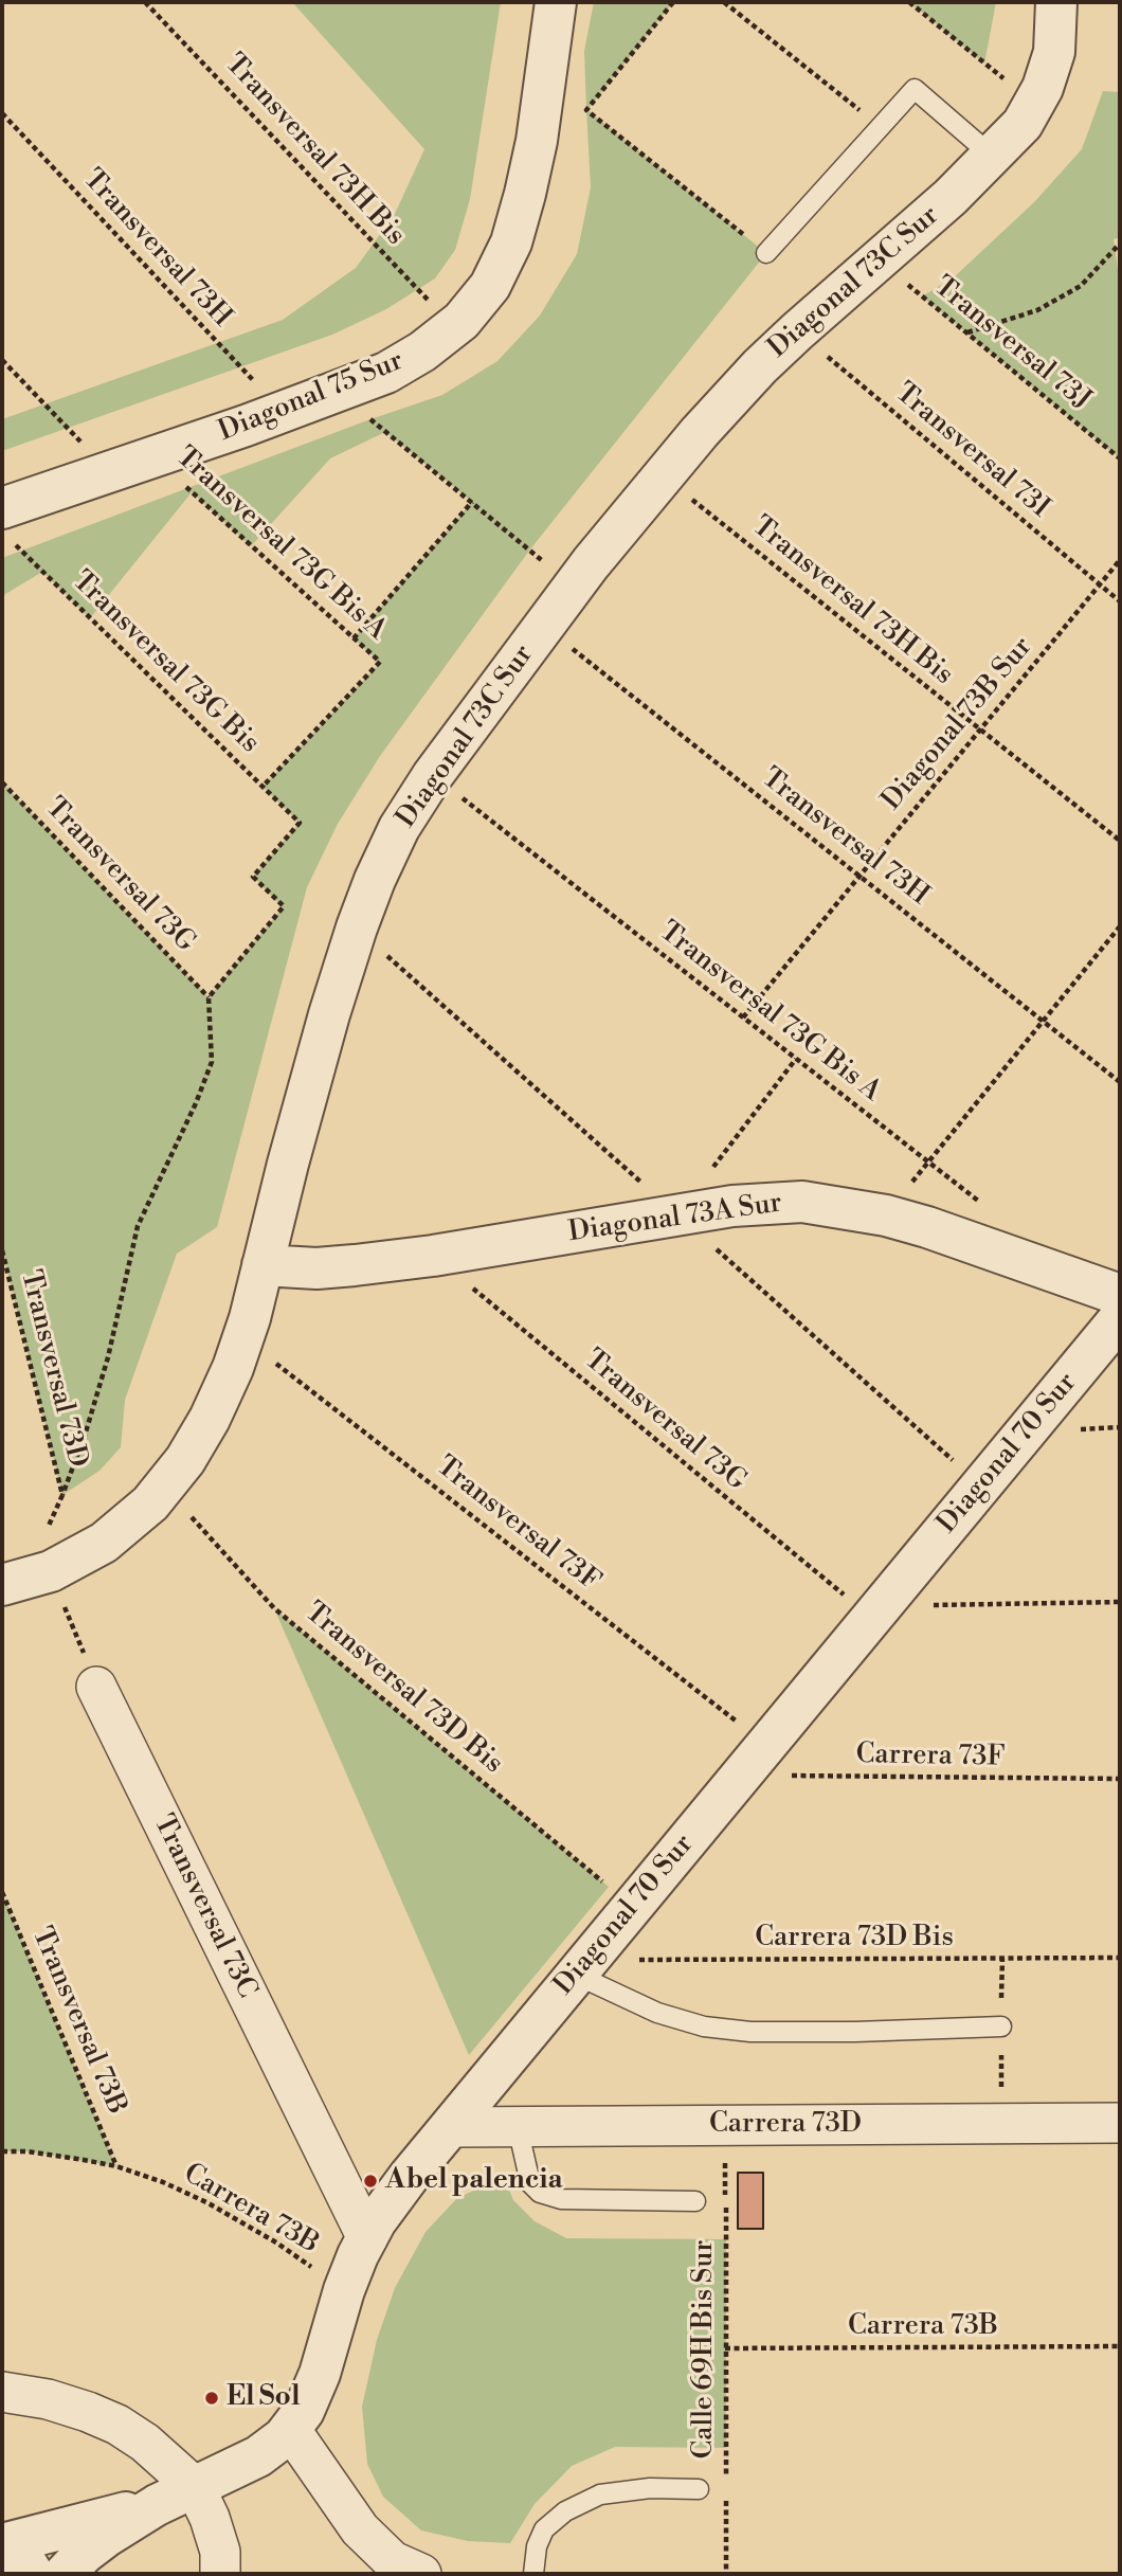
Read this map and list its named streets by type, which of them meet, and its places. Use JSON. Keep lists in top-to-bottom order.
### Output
{
  "streets": {
    "street": [
      "Diagonal 73C Sur",
      "Diagonal 75 Sur",
      "Diagonal 73A Sur",
      "Diagonal 70 Sur",
      "Transversal 73C",
      "Carrera 73D"
    ],
    "path": [
      "Transversal 73H Bis",
      "Transversal 73H",
      "Transversal 73J",
      "Transversal 73I",
      "Transversal 73G Bis A",
      "Transversal 73G Bis",
      "Diagonal 73B Sur",
      "Transversal 73G",
      "Transversal 73D",
      "Transversal 73F",
      "Transversal 73D Bis",
      "Carrera 73F",
      "Carrera 73D Bis",
      "Transversal 73B",
      "Carrera 73B",
      "Calle 69H Bis Sur"
    ]
  },
  "crossings": [
    ["Transversal 73H Bis", "Diagonal 73C Sur"],
    ["Transversal 73H Bis", "Diagonal 75 Sur"],
    ["Transversal 73H Bis", "Diagonal 73B Sur"],
    ["Transversal 73H", "Diagonal 73C Sur"],
    ["Transversal 73H", "Diagonal 75 Sur"],
    ["Transversal 73H", "Diagonal 73B Sur"],
    ["Diagonal 73C Sur", "Transversal 73J"],
    ["Diagonal 73C Sur", "Transversal 73I"],
    ["Diagonal 73C Sur", "Transversal 73G Bis A"],
    ["Diagonal 73C Sur", "Diagonal 73A Sur"],
    ["Diagonal 73C Sur", "Transversal 73D"],
    ["Diagonal 73C Sur", "Transversal 73F"],
    ["Diagonal 73C Sur", "Transversal 73D Bis"],
    ["Diagonal 75 Sur", "Transversal 73G Bis A"],
    ["Diagonal 75 Sur", "Transversal 73G Bis"],
    ["Transversal 73I", "Diagonal 73B Sur"],
    ["Transversal 73G Bis A", "Transversal 73G Bis"],
    ["Transversal 73G Bis A", "Diagonal 73B Sur"],
    ["Transversal 73G Bis", "Transversal 73G"],
    ["Transversal 73G", "Diagonal 73A Sur"],
    ["Transversal 73G", "Diagonal 70 Sur"],
    ["Diagonal 70 Sur", "Transversal 73F"],
    ["Diagonal 70 Sur", "Transversal 73D Bis"],
    ["Diagonal 70 Sur", "Carrera 73F"],
    ["Diagonal 70 Sur", "Transversal 73C"],
    ["Diagonal 70 Sur", "Carrera 73D Bis"],
    ["Diagonal 70 Sur", "Carrera 73D"],
    ["Diagonal 70 Sur", "Carrera 73B"],
    ["Transversal 73B", "Carrera 73B"],
    ["Carrera 73D", "Calle 69H Bis Sur"],
    ["Carrera 73B", "Calle 69H Bis Sur"]
  ],
  "places": ["Abel palencia", "El Sol"]
}
